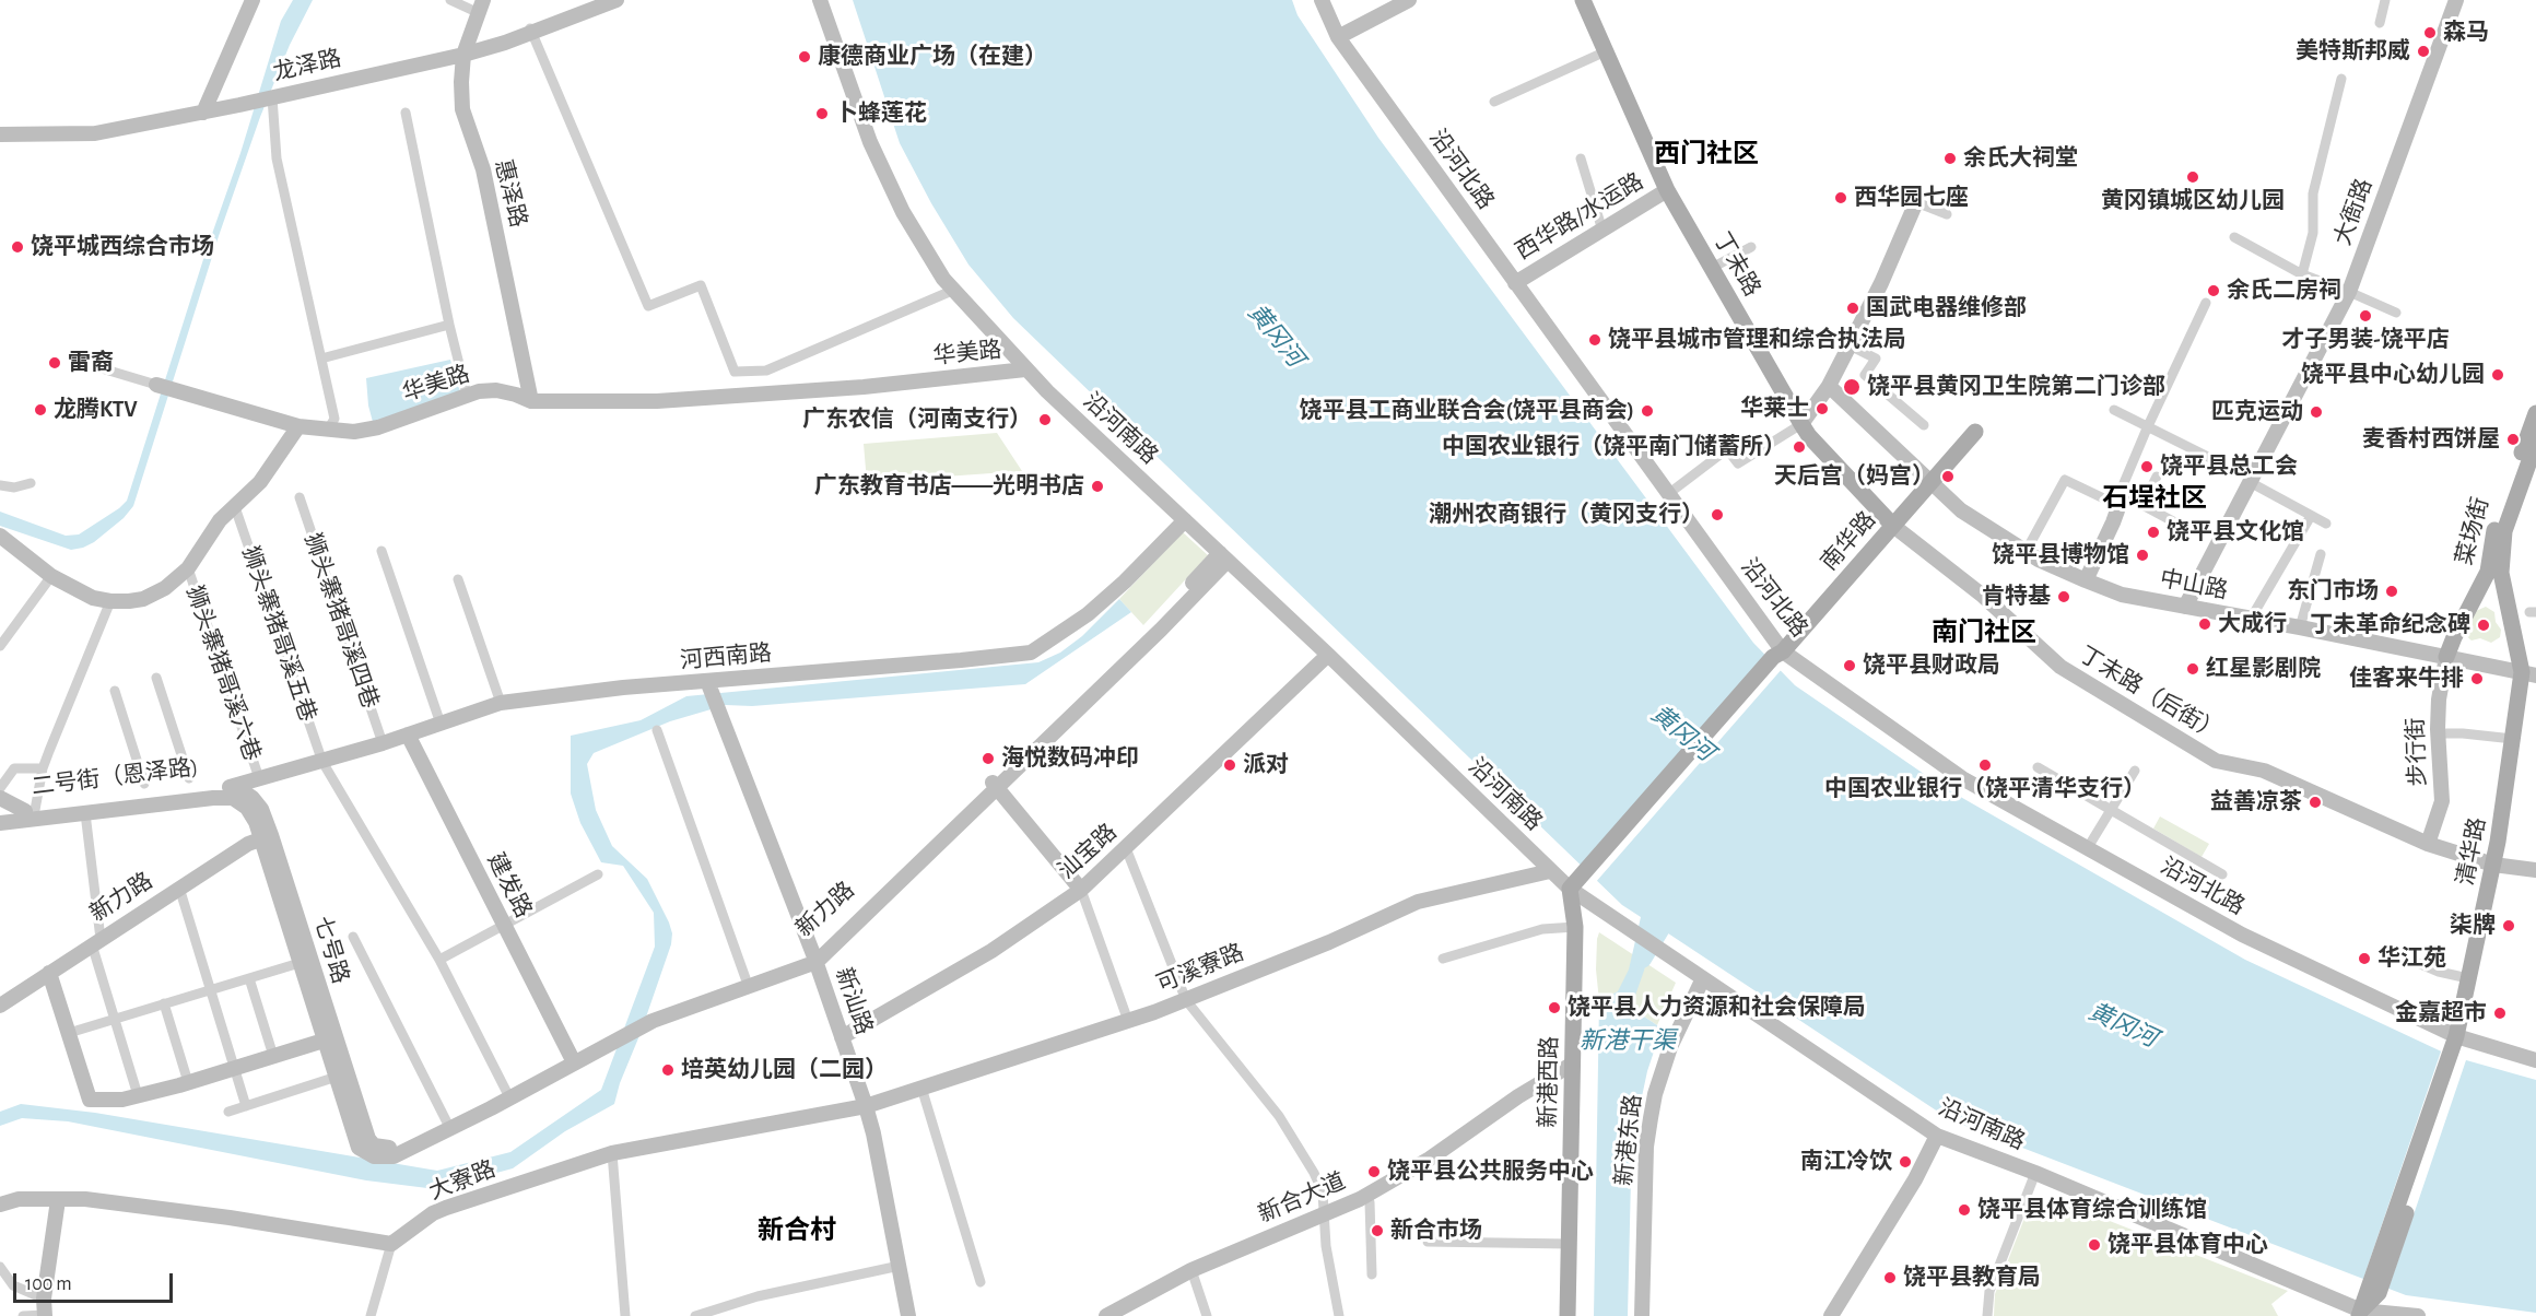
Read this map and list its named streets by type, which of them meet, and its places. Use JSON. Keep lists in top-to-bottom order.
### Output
{
  "streets": {
    "main road": [
      "丁未路",
      "菜场街",
      "南华路",
      "清华路",
      "新港西路"
    ],
    "street": [
      "龙泽路",
      "沿河北路",
      "惠泽路",
      "大衙路",
      "西华路/水运路",
      "华美路",
      "沿河南路",
      "中山路",
      "狮头寨猪哥溪四巷",
      "狮头寨猪哥溪五巷",
      "河西南路",
      "狮头寨猪哥溪六巷",
      "丁未路（后街）",
      "步行街",
      "二号街（恩泽路)",
      "汕宝路",
      "建发路",
      "新力路",
      "七号路",
      "可溪寮路",
      "新汕路",
      "新港东路",
      "大寮路",
      "新合大道"
    ]
  },
  "crossings": [
    ["龙泽路", "惠泽路"],
    ["沿河北路", "西华路/水运路"],
    ["沿河北路", "南华路"],
    ["沿河北路", "清华路"],
    ["惠泽路", "华美路"],
    ["大衙路", "中山路"],
    ["西华路/水运路", "丁未路"],
    ["丁未路", "南华路"],
    ["丁未路", "丁未路（后街）"],
    ["华美路", "沿河南路"],
    ["沿河南路", "南华路"],
    ["沿河南路", "河西南路"],
    ["沿河南路", "汕宝路"],
    ["沿河南路", "清华路"],
    ["沿河南路", "新力路"],
    ["沿河南路", "可溪寮路"],
    ["沿河南路", "新港西路"],
    ["沿河南路", "新港东路"],
    ["菜场街", "中山路"],
    ["菜场街", "步行街"],
    ["菜场街", "清华路"],
    ["南华路", "中山路"],
    ["南华路", "丁未路（后街）"],
    ["南华路", "新港西路"],
    ["中山路", "步行街"],
    ["中山路", "清华路"],
    ["狮头寨猪哥溪四巷", "河西南路"],
    ["狮头寨猪哥溪五巷", "河西南路"],
    ["狮头寨猪哥溪五巷", "新力路"],
    ["河西南路", "狮头寨猪哥溪六巷"],
    ["河西南路", "二号街（恩泽路)"],
    ["河西南路", "建发路"],
    ["河西南路", "七号路"],
    ["河西南路", "新汕路"],
    ["丁未路（后街）", "步行街"],
    ["丁未路（后街）", "清华路"],
    ["二号街（恩泽路)", "七号路"],
    ["汕宝路", "新汕路"],
    ["建发路", "新力路"],
    ["新力路", "七号路"],
    ["新力路", "新汕路"],
    ["可溪寮路", "新汕路"],
    ["可溪寮路", "大寮路"],
    ["新汕路", "大寮路"],
    ["新港西路", "新合大道"]
  ],
  "districts": [
    "西门社区",
    "石埕社区",
    "南门社区",
    "新合村"
  ],
  "water": ["黄冈河", "新港干渠"],
  "places": [
    "森马",
    "美特斯邦威",
    "康德商业广场（在建）",
    "卜蜂莲花",
    "余氏大祠堂",
    "黄冈镇城区幼儿园",
    "西华园七座",
    "饶平城西综合市场",
    "余氏二房祠",
    "国武电器维修部",
    "才子男装-饶平店",
    "饶平县城市管理和综合执法局",
    "雷裔",
    "饶平县中心幼儿园",
    "饶平县黄冈卫生院第二门诊部",
    "华莱士",
    "龙腾KTV",
    "饶平县工商业联合会(饶平县商会)",
    "匹克运动",
    "广东农信（河南支行）",
    "麦香村西饼屋",
    "中国农业银行（饶平南门储蓄所）",
    "饶平县总工会",
    "天后宫（妈宫）",
    "广东教育书店——光明书店",
    "潮州农商银行（黄冈支行）",
    "饶平县文化馆",
    "饶平县博物馆",
    "东门市场",
    "肯特基",
    "大成行",
    "丁未革命纪念碑",
    "饶平县财政局",
    "红星影剧院",
    "佳客来牛排",
    "海悦数码冲印",
    "派对",
    "中国农业银行（饶平清华支行）",
    "益善凉茶",
    "柒牌",
    "华江苑",
    "饶平县人力资源和社会保障局",
    "金嘉超市",
    "培英幼儿园（二园）",
    "南江冷饮",
    "饶平县公共服务中心",
    "饶平县体育综合训练馆",
    "新合市场",
    "饶平县体育中心",
    "饶平县教育局"
  ],
  "scale_bar": "100 m"
}
